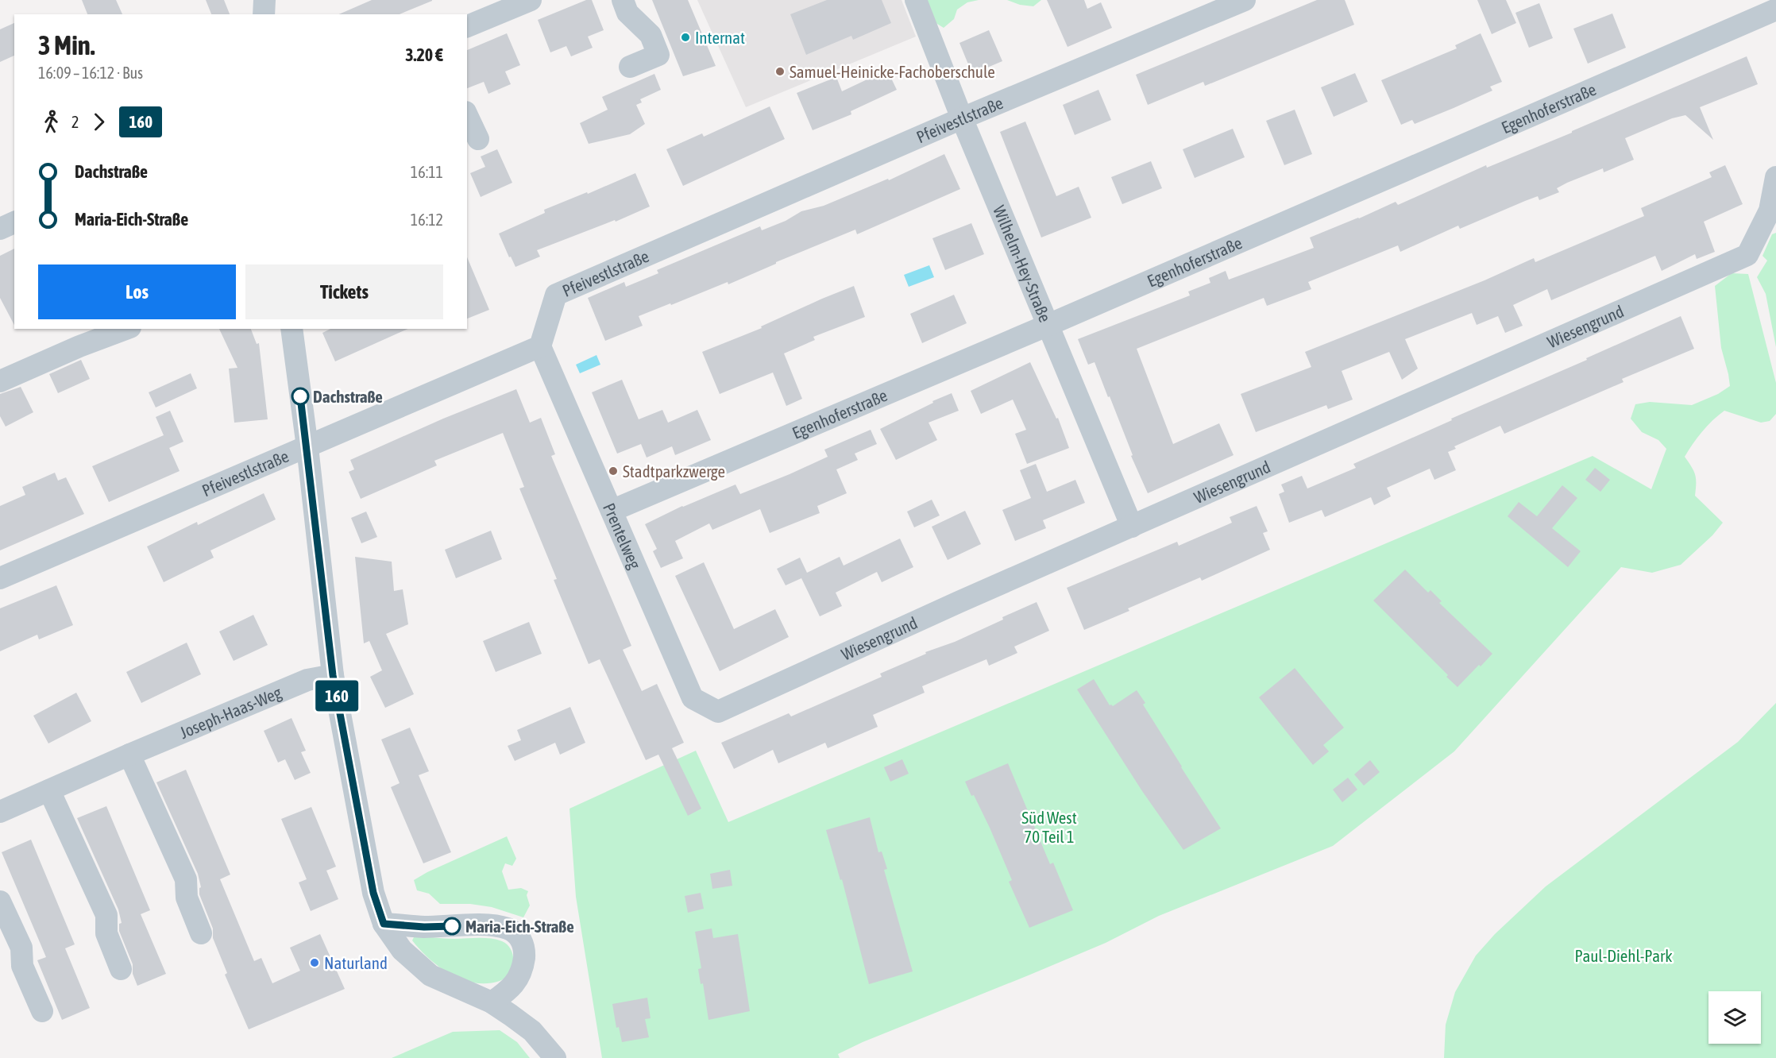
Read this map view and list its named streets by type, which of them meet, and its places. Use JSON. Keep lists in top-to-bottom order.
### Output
{
  "streets": {
    "street": [
      "Egenhoferstraße",
      "Pfeivestlstraße",
      "Wilhelm-Hey-Straße",
      "Wiesengrund",
      "Prentelweg",
      "Joseph-Haas-Weg"
    ]
  },
  "crossings": [
    ["Egenhoferstraße", "Wilhelm-Hey-Straße"],
    ["Egenhoferstraße", "Prentelweg"],
    ["Pfeivestlstraße", "Wilhelm-Hey-Straße"],
    ["Pfeivestlstraße", "Prentelweg"],
    ["Wilhelm-Hey-Straße", "Wiesengrund"],
    ["Wiesengrund", "Prentelweg"]
  ],
  "parks": ["Süd West 70 Teil 1", "Paul-Diehl-Park"],
  "places": [
    "Internat",
    "Samuel-Heinicke-Fachoberschule",
    "Dachstraße",
    "Stadtparkzwerge",
    "Maria-Eich-Straße",
    "Naturland"
  ],
  "lines": ["bus line 160"],
  "page": {
    "on_map": "160",
    "heading": ["3 Min.", "16:09 – 16:12 · Bus", "3.20 €"],
    "legs": ["2", "160"],
    "list": [
      {
        "name": "Dachstraße",
        "value": "16:11"
      },
      {
        "name": "Maria-Eich-Straße",
        "value": "16:12"
      }
    ],
    "buttons": ["Los", "Tickets"]
  }
}
